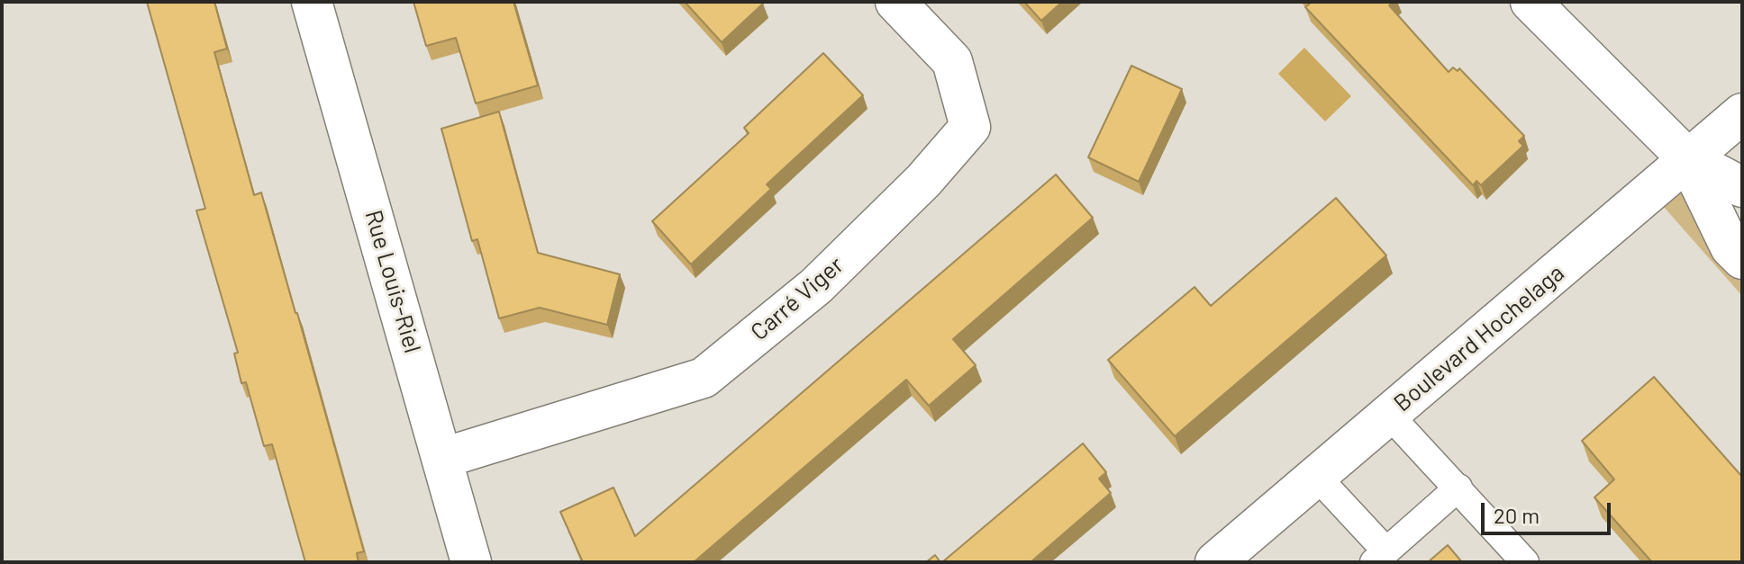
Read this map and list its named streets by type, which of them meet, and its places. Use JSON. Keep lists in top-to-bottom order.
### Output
{
  "streets": {
    "main road": ["Rue Louis-Riel", "Carré Viger", "Boulevard Hochelaga"]
  },
  "crossings": [
    ["Rue Louis-Riel", "Carré Viger"]
  ],
  "scale_bar": "20 m"
}
